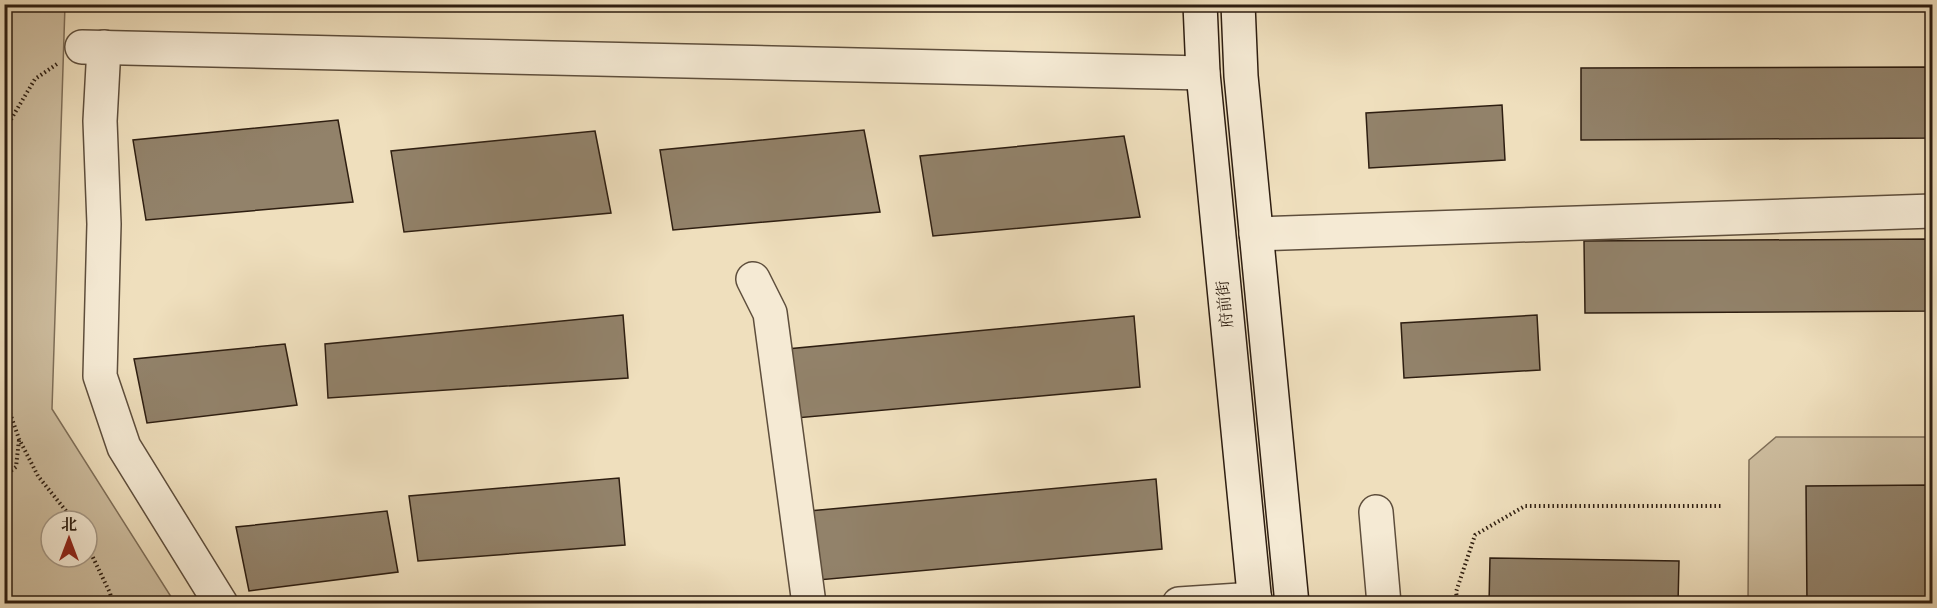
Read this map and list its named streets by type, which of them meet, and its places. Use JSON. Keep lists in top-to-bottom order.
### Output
{
  "streets": {
    "street": ["府前街"]
  },
  "north": "top"
}
